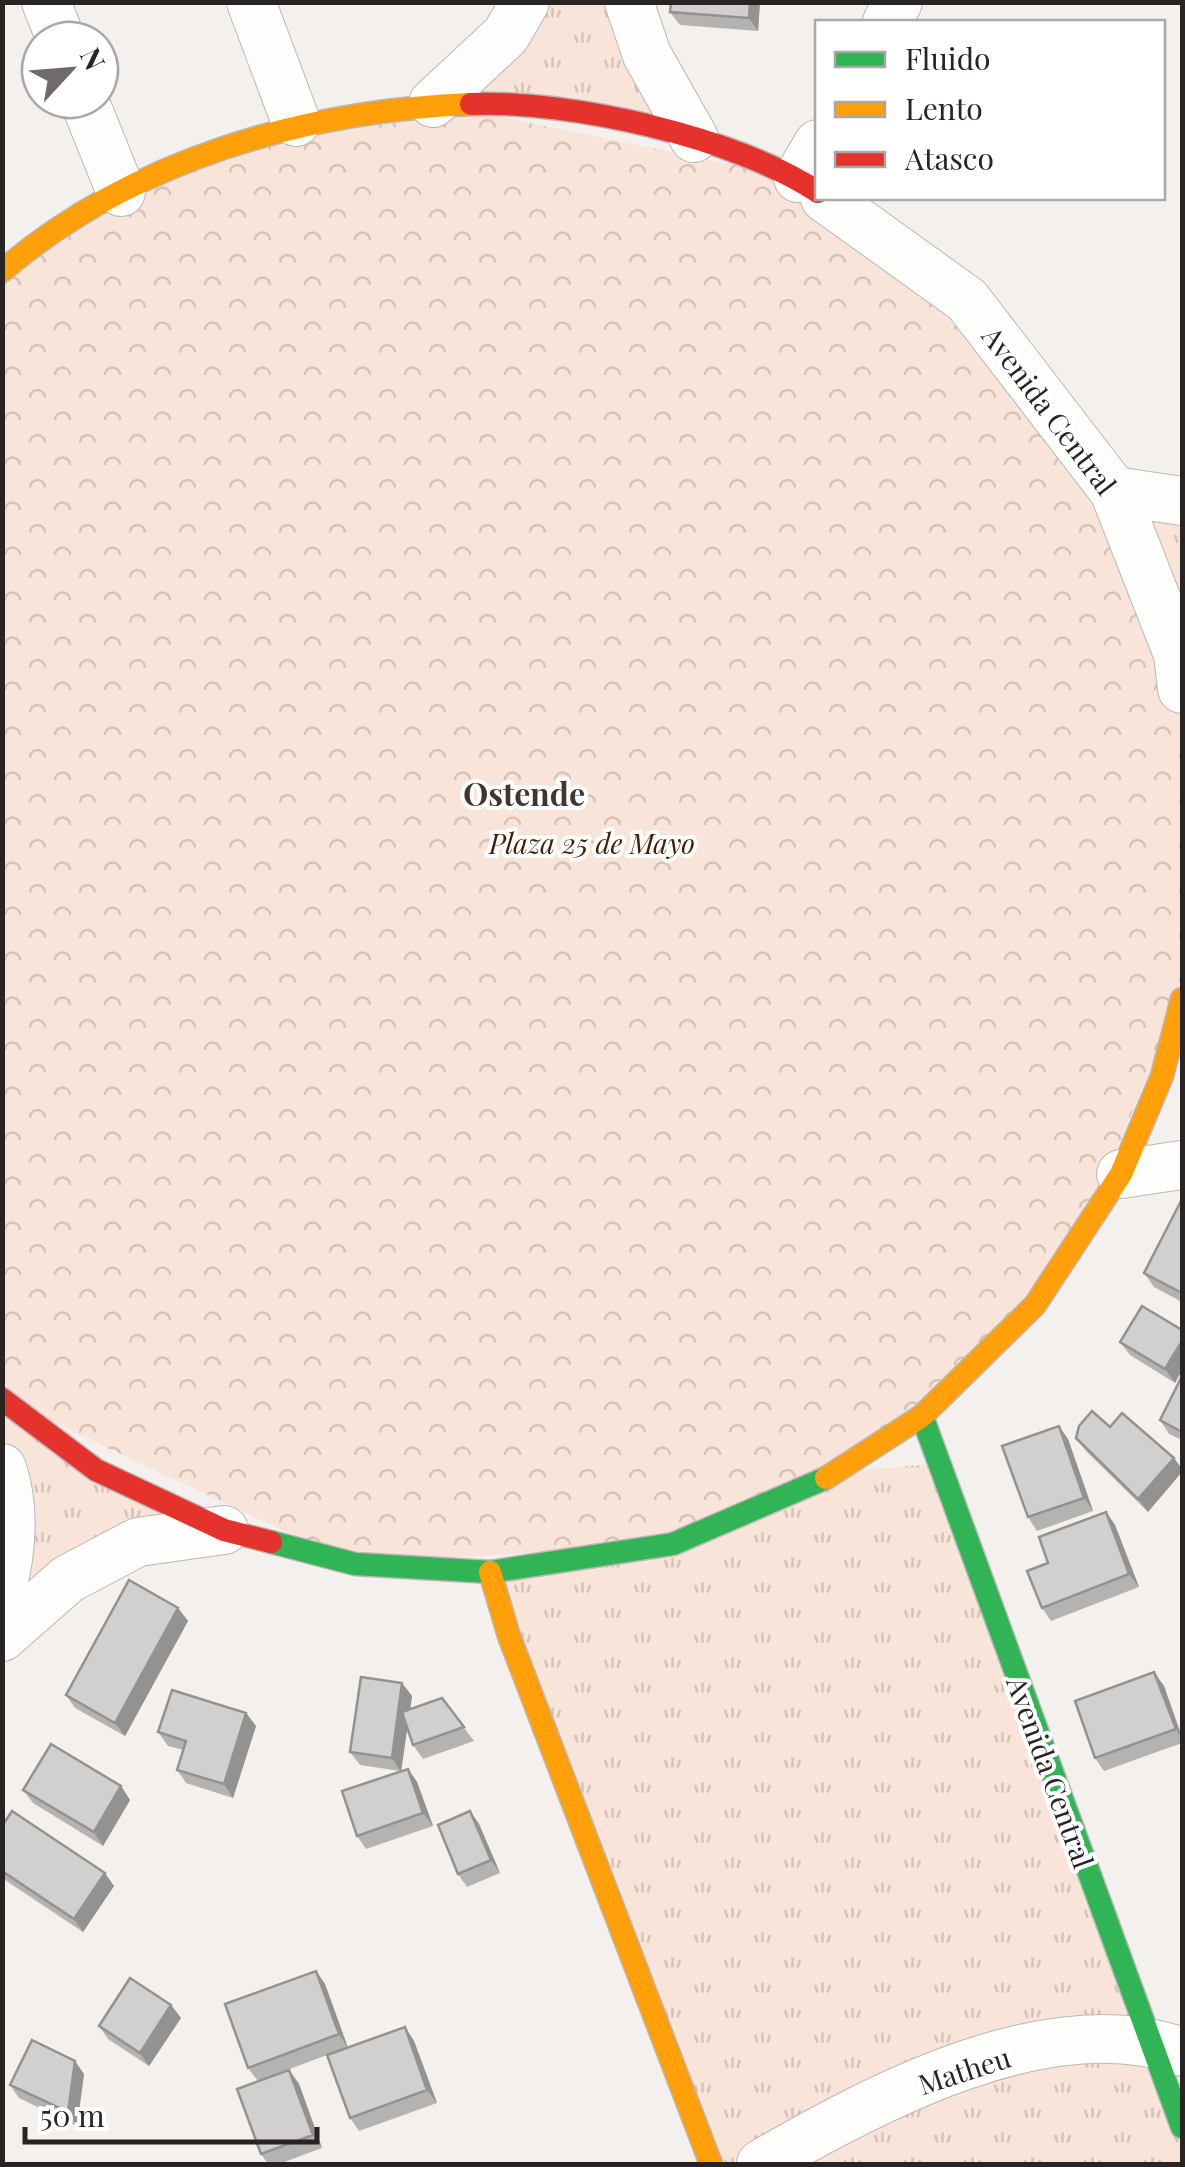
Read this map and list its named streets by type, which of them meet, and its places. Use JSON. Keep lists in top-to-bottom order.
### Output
{
  "streets": {
    "street": ["Avenida Central", "Matheu"]
  },
  "crossings": [
    ["Avenida Central", "Matheu"]
  ],
  "districts": ["Ostende"],
  "parks": ["Plaza 25 de Mayo"],
  "legend": ["Fluido", "Lento", "Atasco"],
  "scale_bar": "50 m",
  "north": "top right"
}
